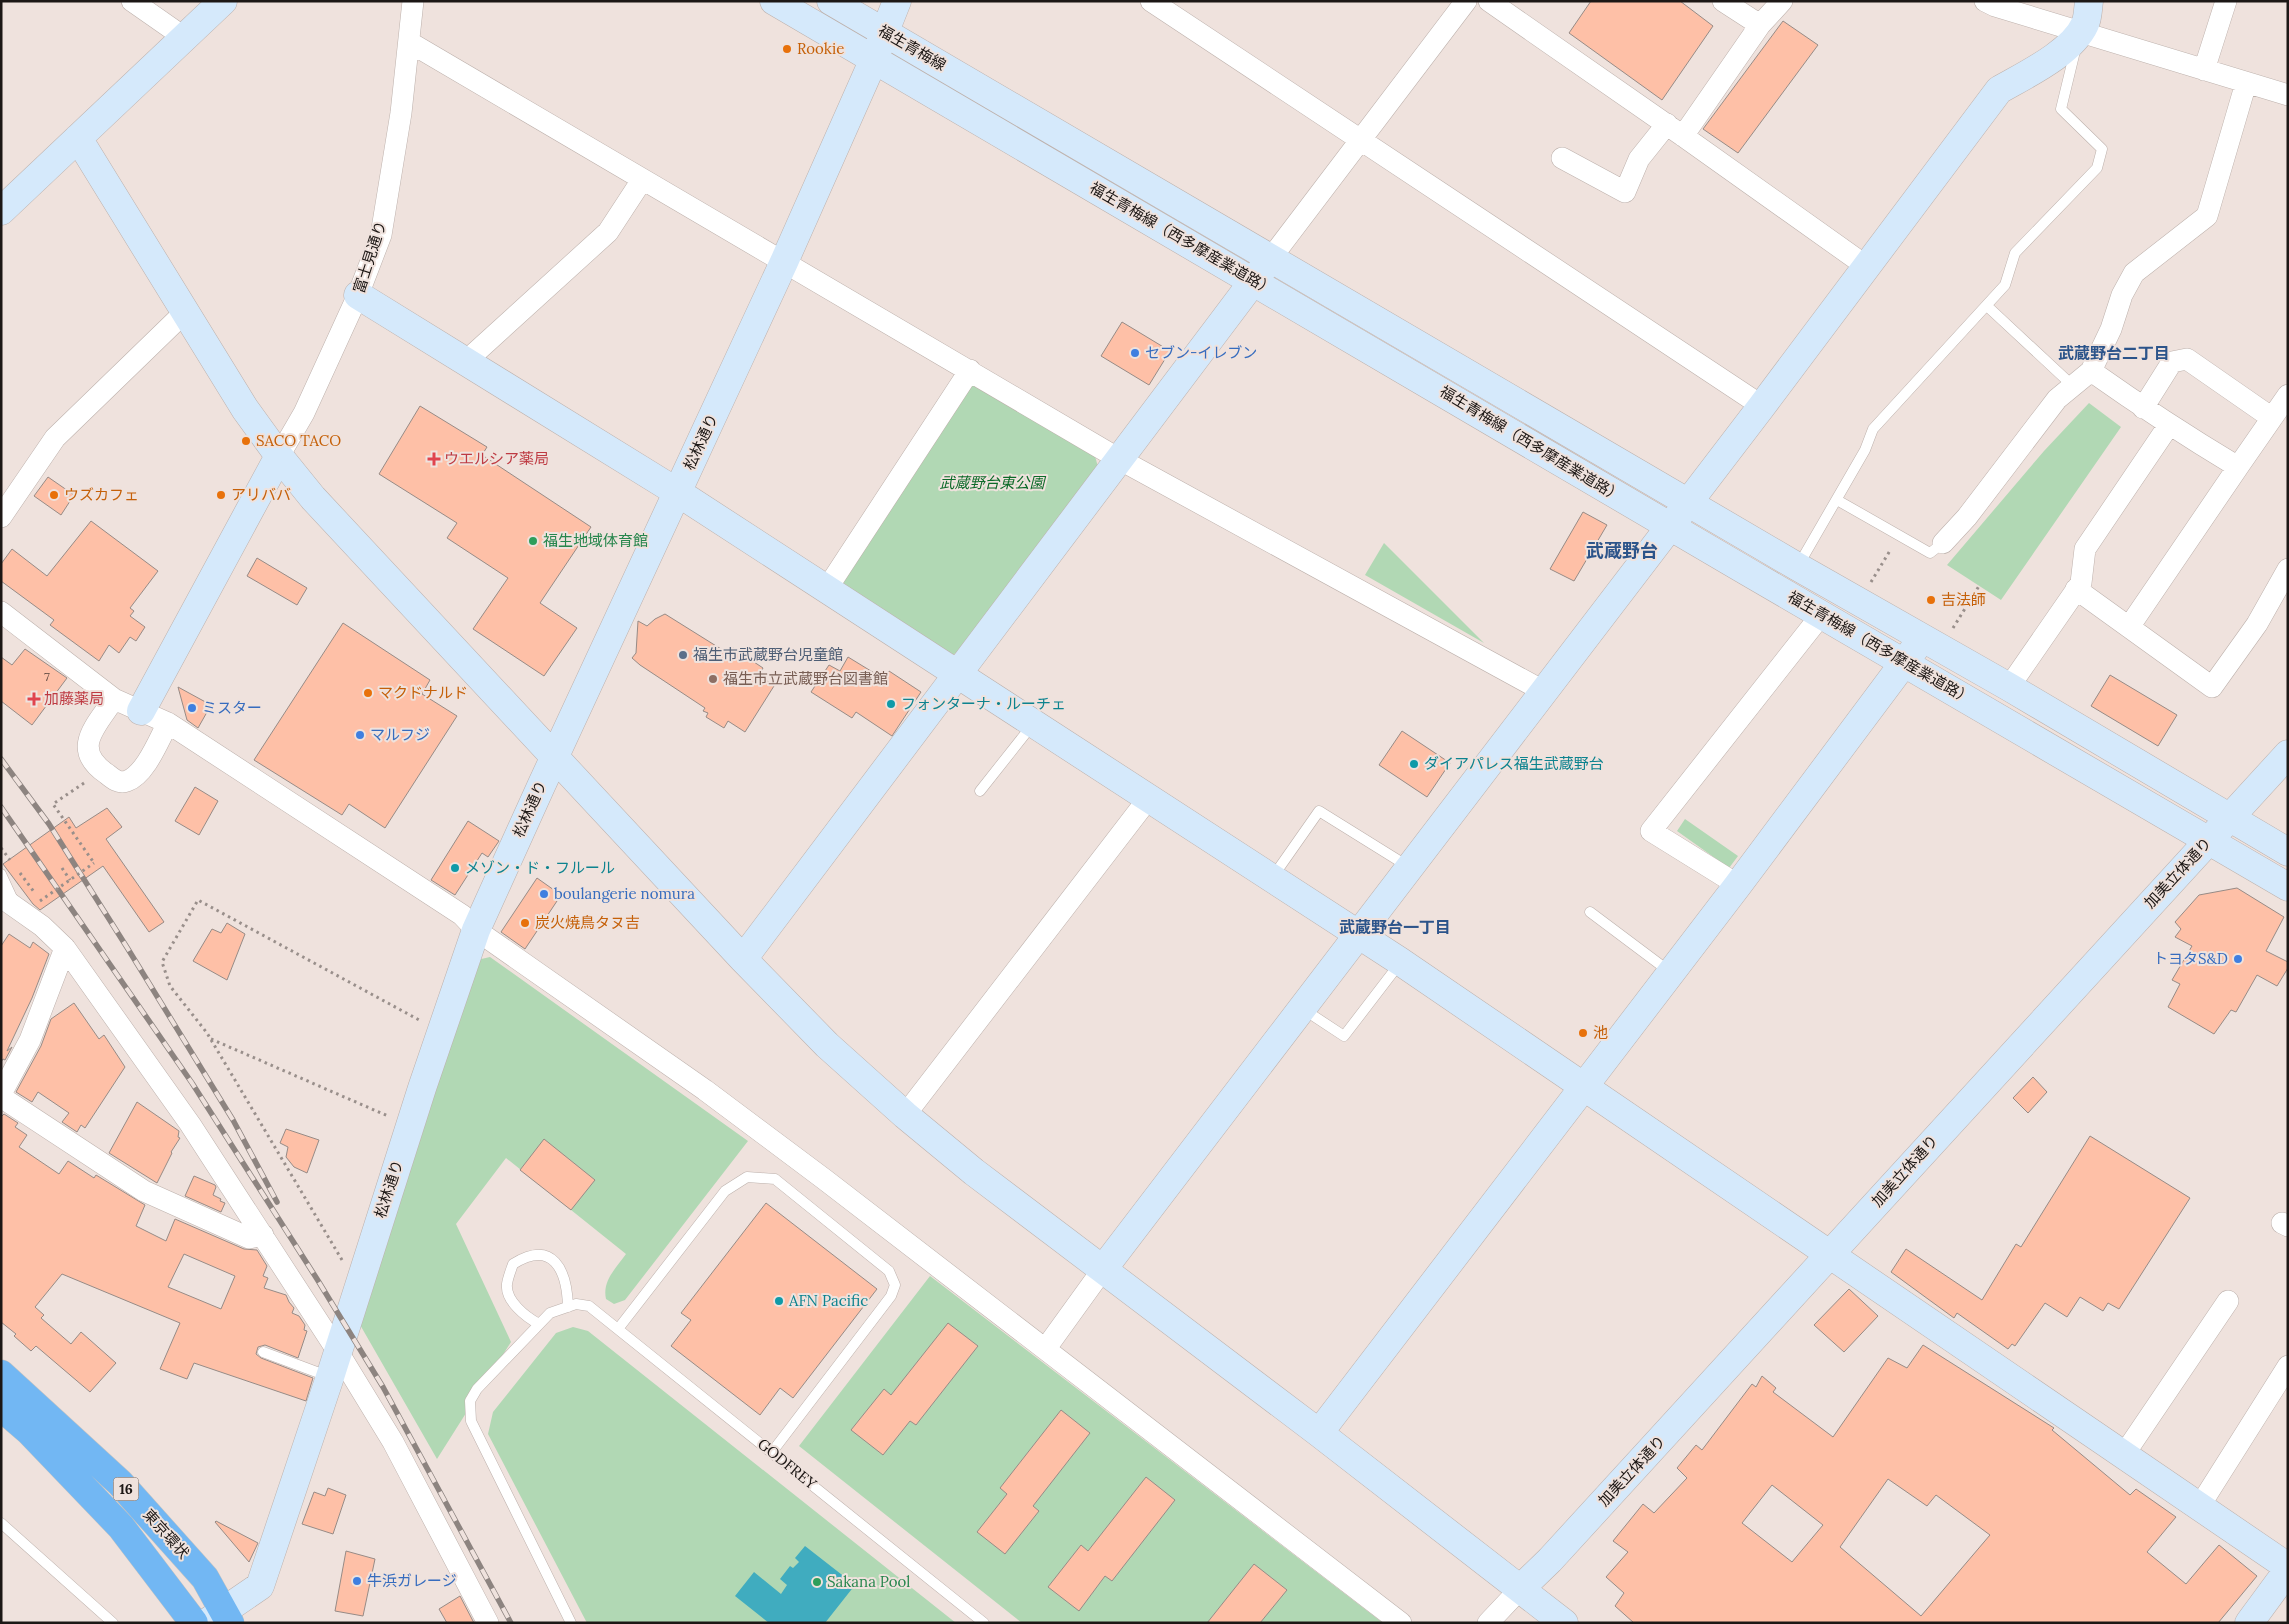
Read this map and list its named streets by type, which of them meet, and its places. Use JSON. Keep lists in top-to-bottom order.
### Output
{
  "streets": {
    "highway": ["16", "東京環状"],
    "street": [
      "福生青梅線",
      "福生青梅線（西多摩産業道路）",
      "富士見通り",
      "松林通り",
      "加美立体通り"
    ],
    "lane": ["GODFREY"]
  },
  "crossings": [
    ["福生青梅線", "福生青梅線（西多摩産業道路）"],
    ["福生青梅線", "松林通り"],
    ["福生青梅線（西多摩産業道路）", "松林通り"],
    ["福生青梅線（西多摩産業道路）", "加美立体通り"],
    ["松林通り", "東京環状"]
  ],
  "districts": ["武蔵野台二丁目", "武蔵野台", "武蔵野台一丁目"],
  "parks": ["武蔵野台東公園"],
  "places": {
    "other": [
      "Rookie",
      "セブン-イレブン",
      "SACO TACO",
      "ウズカフェ",
      "アリババ",
      "福生地域体育館",
      "吉法師",
      "福生市武蔵野台児童館",
      "福生市立武蔵野台図書館",
      "マクドナルド",
      "フォンターナ・ルーチェ",
      "ミスター",
      "マルフジ",
      "ダイアパレス福生武蔵野台",
      "メゾン・ド・フルール",
      "boulangerie nomura",
      "炭火焼鳥タヌ吉",
      "トヨタS&D",
      "池",
      "AFN Pacific",
      "牛浜ガレージ",
      "Sakana Pool"
    ],
    "health": ["ウエルシア薬局", "加藤薬局"]
  },
  "house_numbers": ["7"]
}
